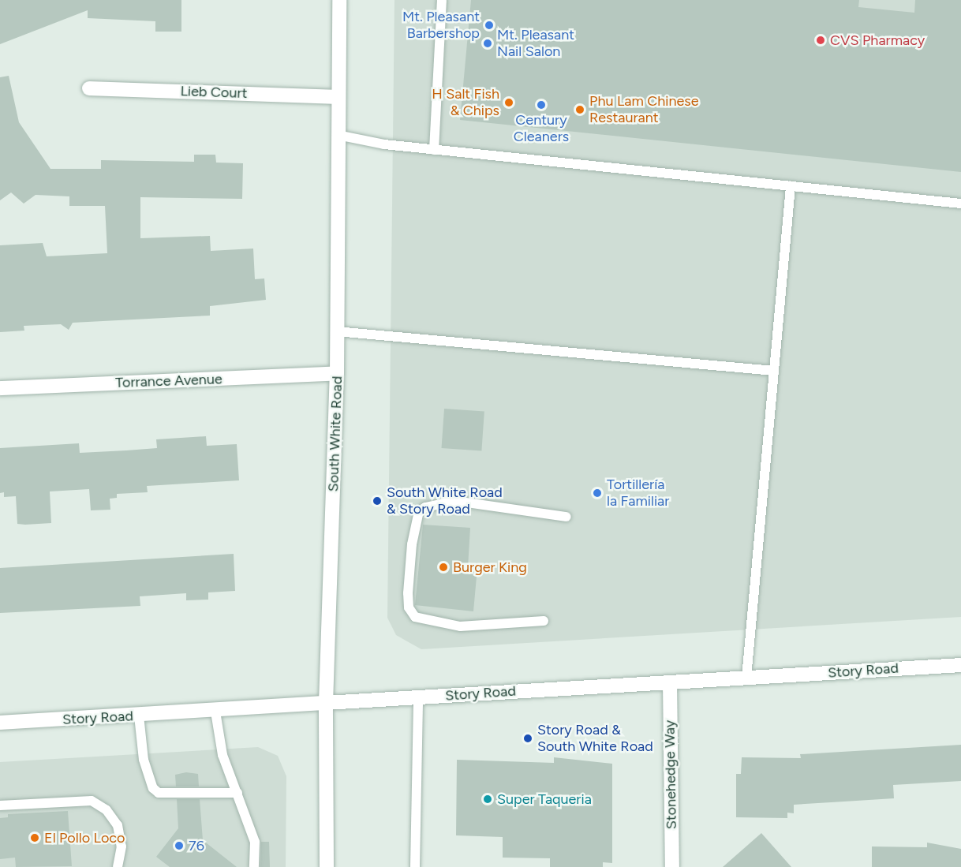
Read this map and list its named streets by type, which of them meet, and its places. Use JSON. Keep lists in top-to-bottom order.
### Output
{
  "streets": {
    "main road": [
      "Lieb Court",
      "Torrance Avenue",
      "South White Road",
      "Story Road",
      "Stonehedge Way"
    ]
  },
  "crossings": [
    ["Lieb Court", "South White Road"],
    ["Torrance Avenue", "South White Road"],
    ["South White Road", "Story Road"],
    ["Story Road", "Stonehedge Way"]
  ],
  "places": [
    "Mt. Pleasant Barbershop",
    "CVS Pharmacy",
    "Mt. Pleasant Nail Salon",
    "H Salt Fish & Chips",
    "Century Cleaners",
    "Phu Lam Chinese Restaurant",
    "Tortillería la Familiar",
    "South White Road & Story Road",
    "Burger King",
    "Story Road & South White Road",
    "Super Taqueria",
    "El Pollo Loco",
    "76"
  ]
}
